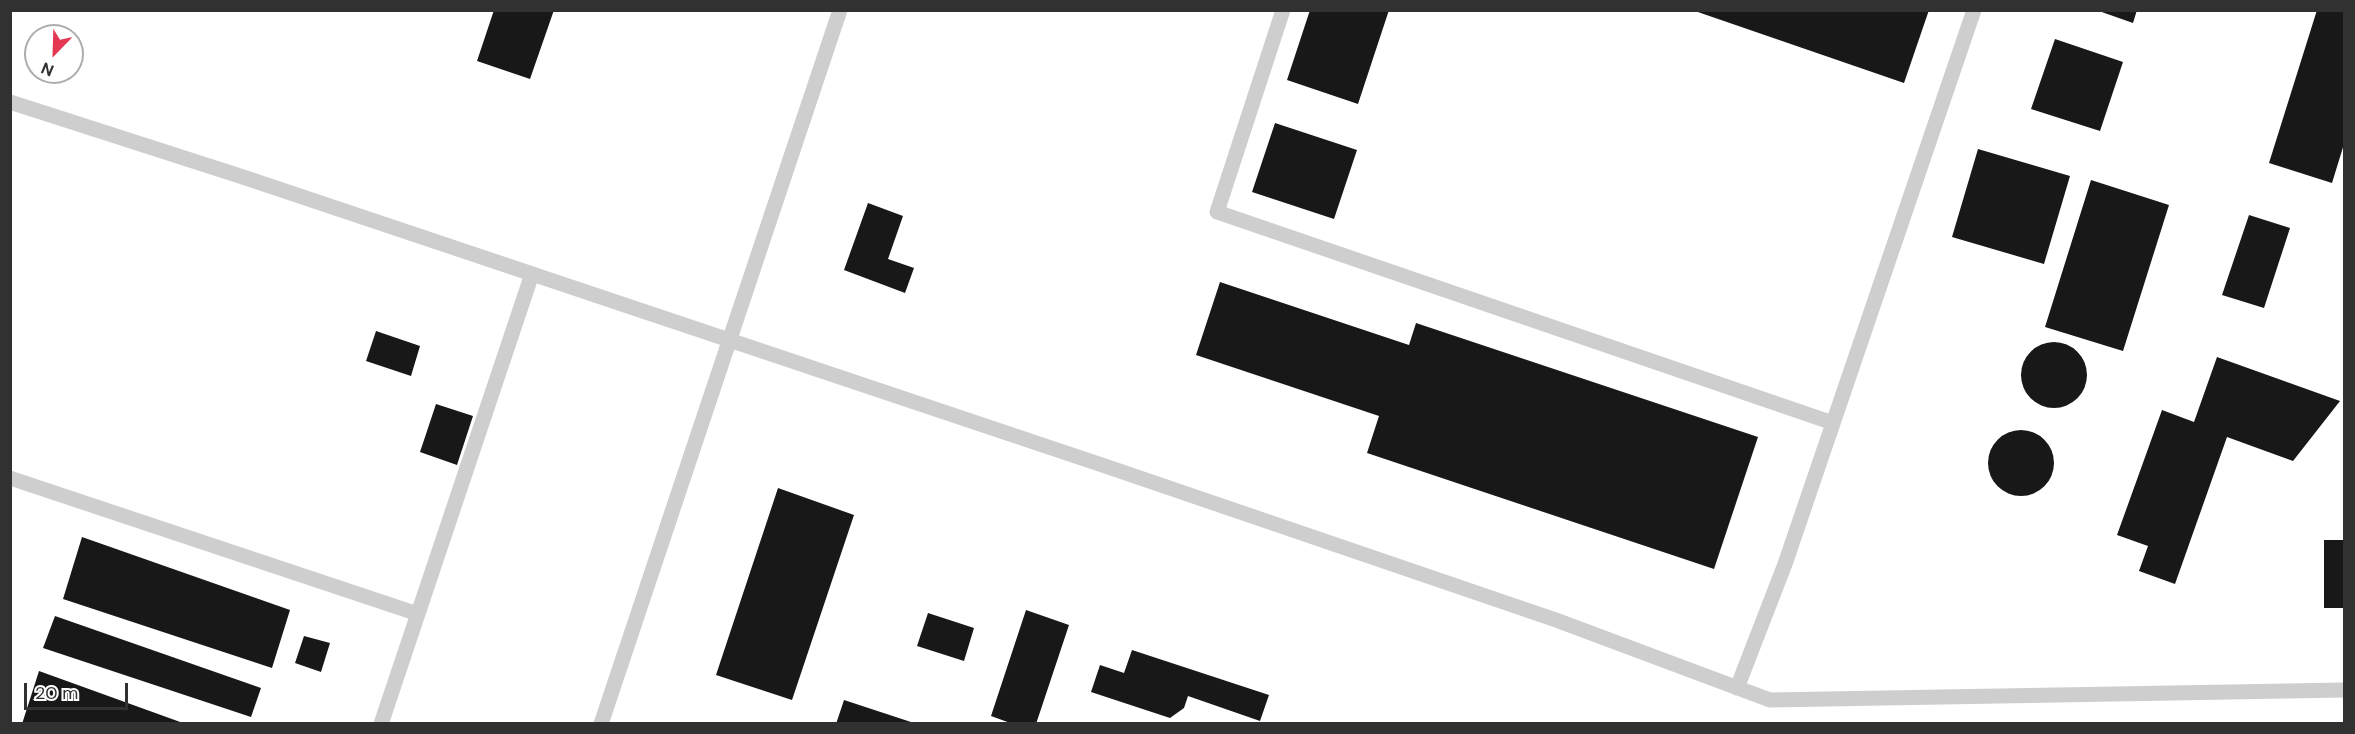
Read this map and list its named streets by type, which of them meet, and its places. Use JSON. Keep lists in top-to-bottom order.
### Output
{
  "scale_bar": "20 m",
  "north": "bottom left"
}
